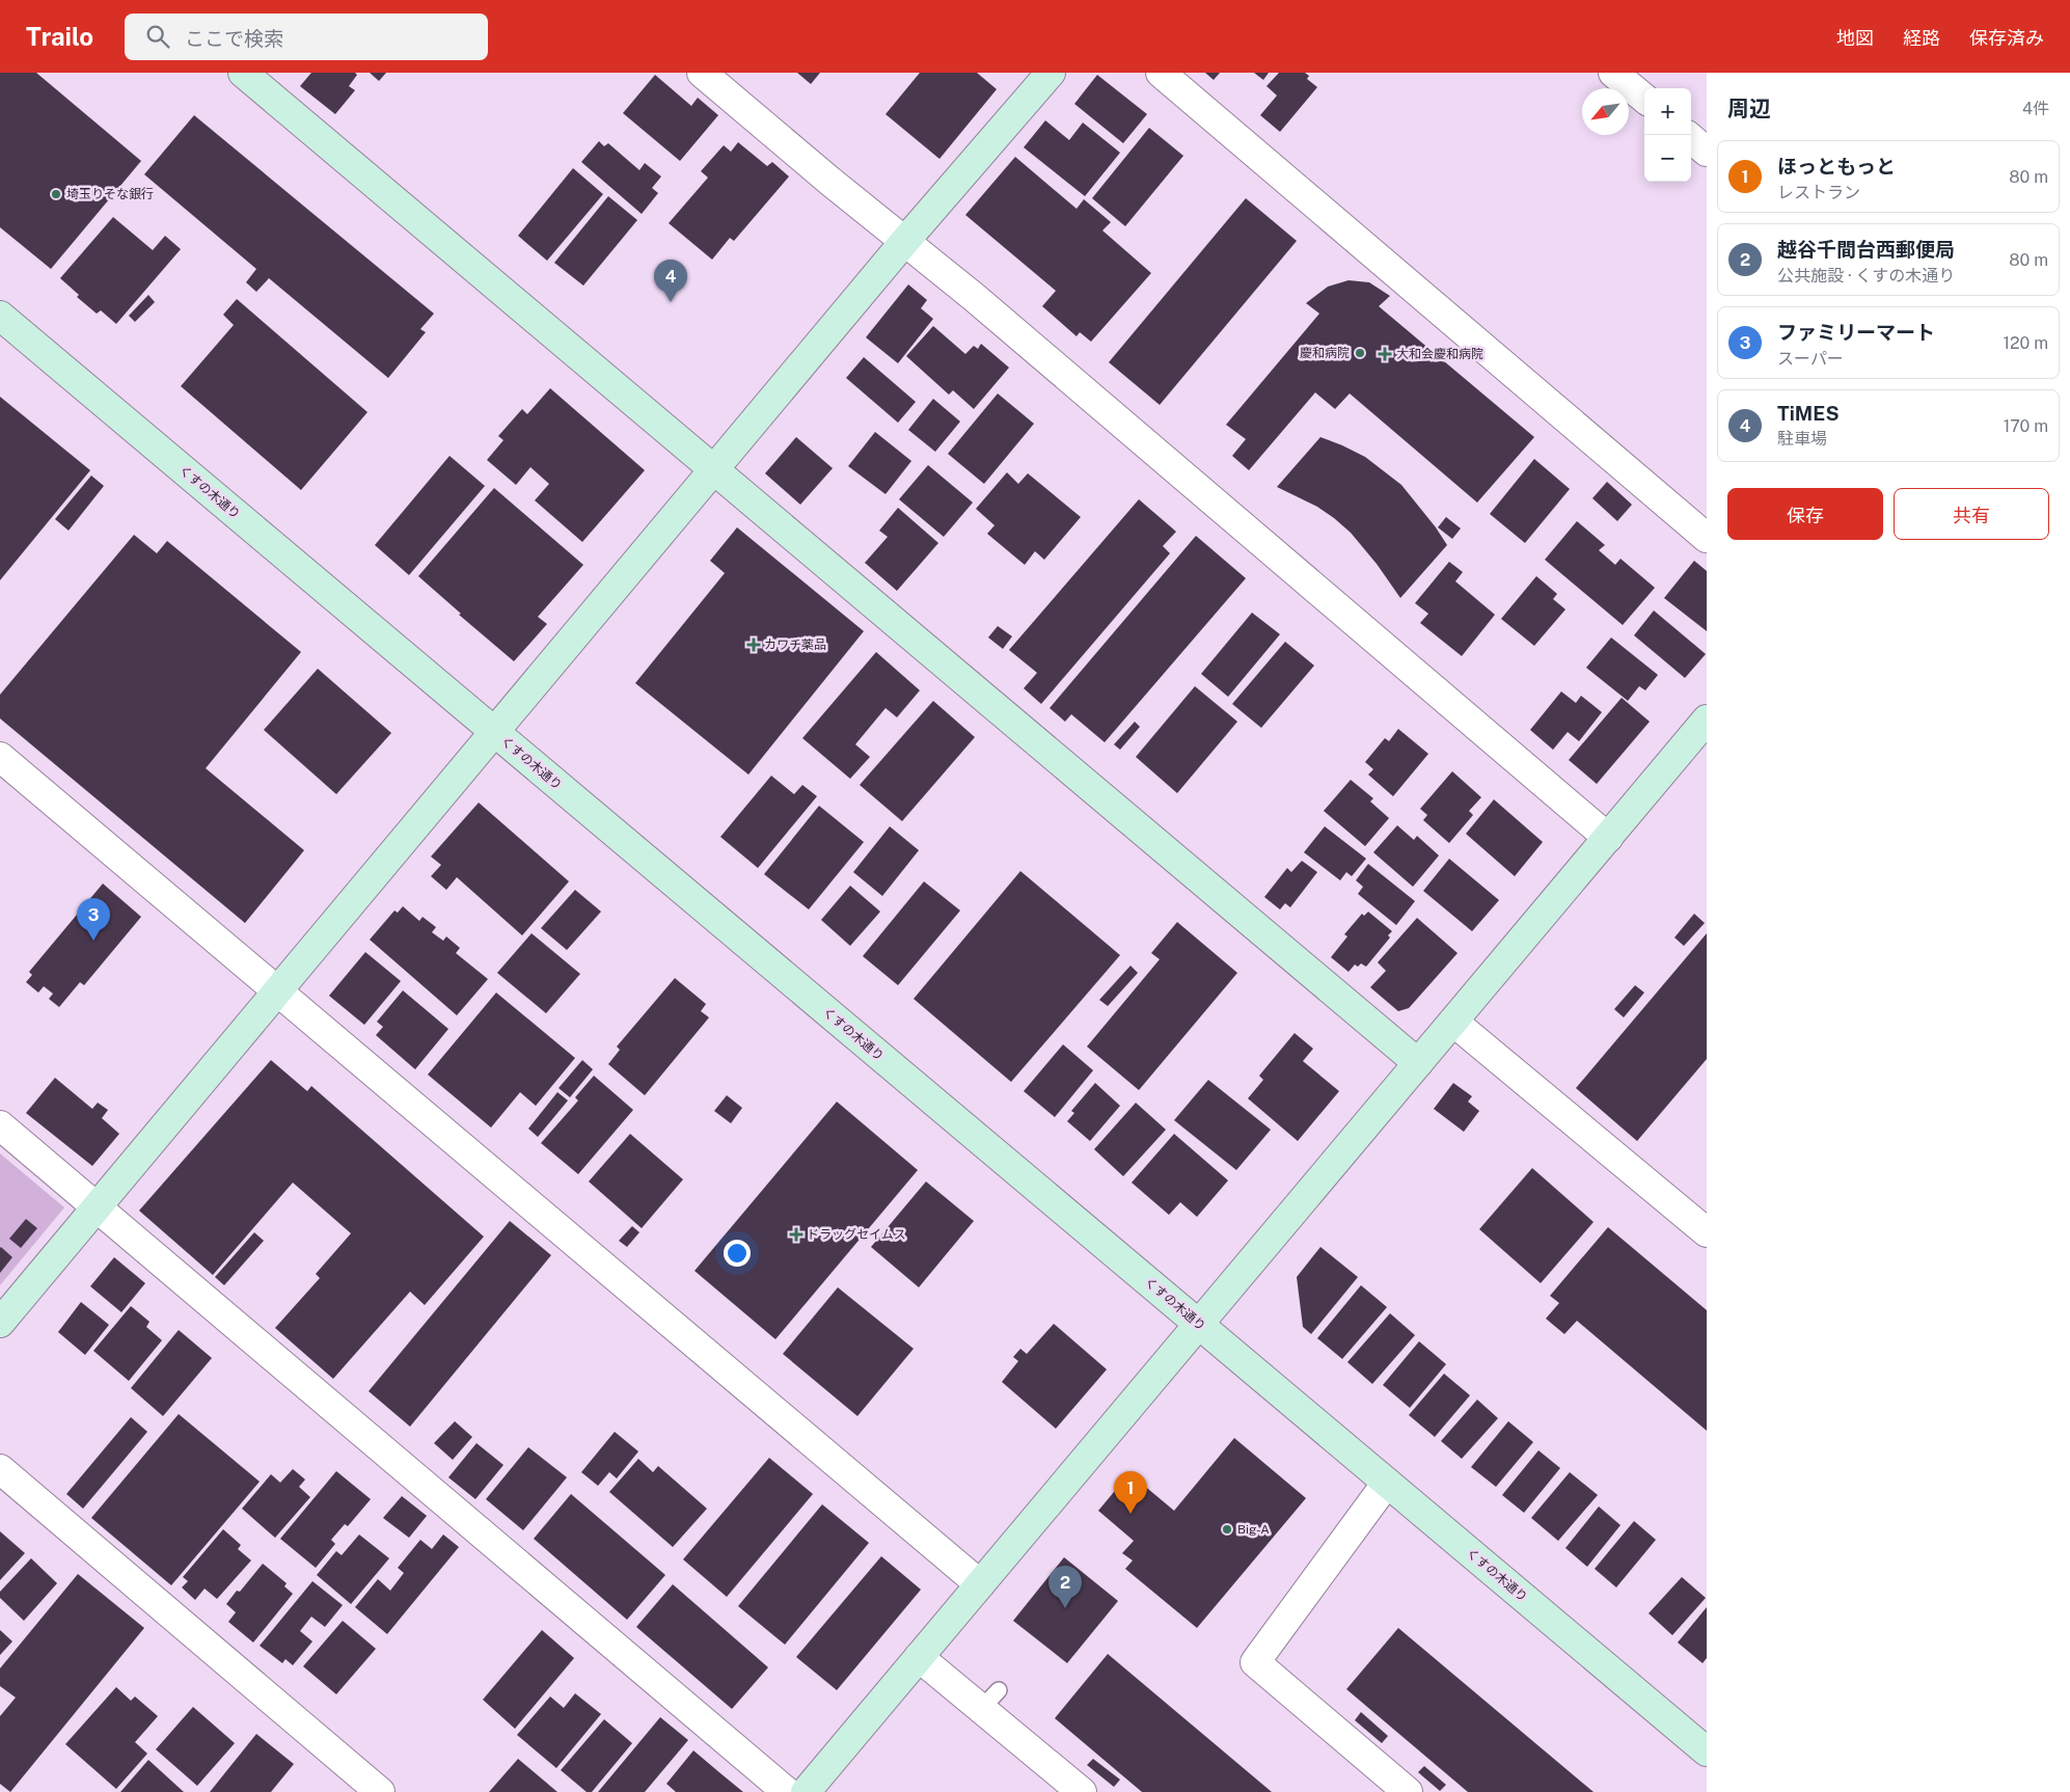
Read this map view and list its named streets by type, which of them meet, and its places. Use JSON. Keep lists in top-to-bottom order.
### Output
{
  "streets": {
    "street": ["くすの木通り"]
  },
  "places": {
    "other": ["埼玉りそな銀行", "慶和病院", "Big-A"],
    "health": ["大和会慶和病院", "カワチ薬品", "ドラッグセイムス"]
  },
  "north": "bottom left",
  "page": {
    "header": "Trailo",
    "search": "ここで検索",
    "nav": ["地図", "経路", "保存済み"],
    "heading": ["周辺", "4件"],
    "map_buttons": ["+", "−"],
    "list": [
      {
        "mark": "1",
        "name": "ほっともっと",
        "note": "レストラン",
        "value": "80 m"
      },
      {
        "mark": "2",
        "name": "越谷千間台西郵便局",
        "note": "公共施設 · くすの木通り",
        "value": "80 m"
      },
      {
        "mark": "3",
        "name": "ファミリーマート",
        "note": "スーパー",
        "value": "120 m"
      },
      {
        "mark": "4",
        "name": "TiMES",
        "note": "駐車場",
        "value": "170 m"
      }
    ],
    "pins": [
      "4",
      "3",
      "1",
      "2"
    ],
    "buttons": ["保存", "共有"]
  }
}
